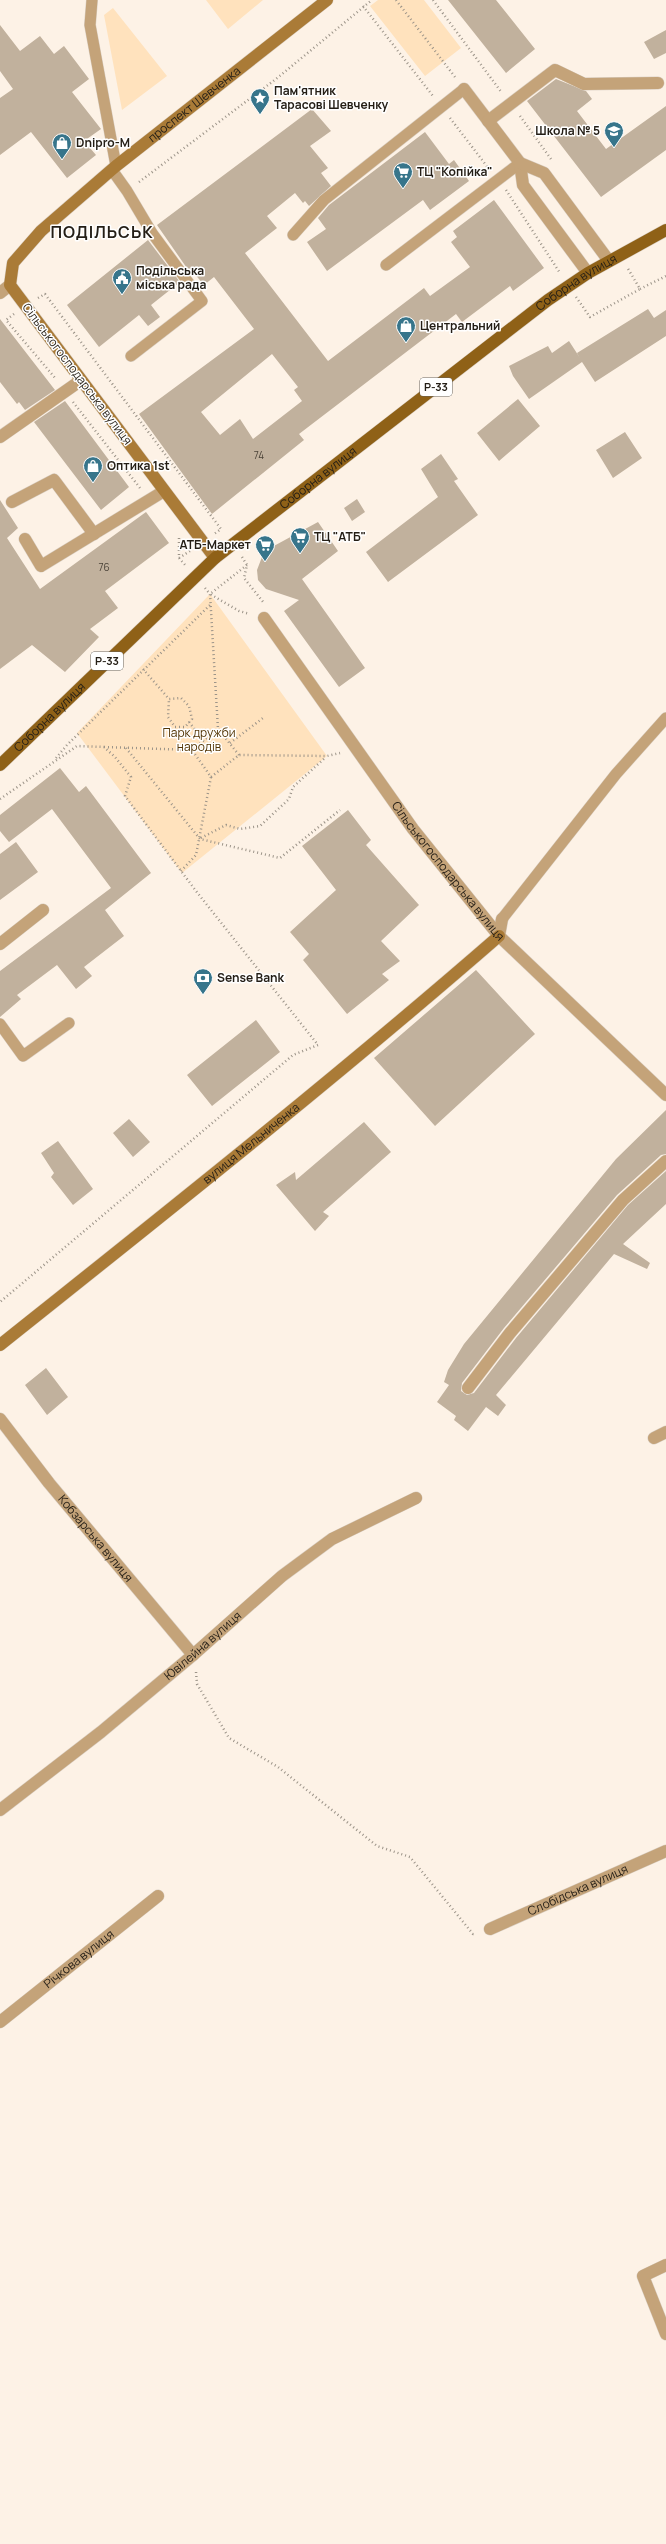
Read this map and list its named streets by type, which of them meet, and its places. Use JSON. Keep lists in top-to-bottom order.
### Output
{
  "streets": {
    "main road": ["Соборна вулиця", "Р-33"],
    "street": [
      "проспект Шевченка",
      "Сільськогосподарська вулиця",
      "вулиця Мельниченка",
      "Кобзарська вулиця",
      "Ювілейна вулиця",
      "Слобідська вулиця",
      "Річкова вулиця"
    ]
  },
  "crossings": [
    ["проспект Шевченка", "Сільськогосподарська вулиця"],
    ["Соборна вулиця", "Сільськогосподарська вулиця"],
    ["Сільськогосподарська вулиця", "вулиця Мельниченка"],
    ["Кобзарська вулиця", "Ювілейна вулиця"]
  ],
  "districts": ["ПОДІЛЬСЬК"],
  "parks": ["Парк дружби народів"],
  "places": {
    "place": ["Пам'ятник Тарасові Шевченку"],
    "school or university": ["Школа № 5"],
    "shop": ["Dnipro-M", "Центральний", "Оптика 1st"],
    "supermarket": ["ТЦ \"Копійка\"", "ТЦ \"АТБ\"", "АТБ-Маркет"],
    "public building": ["Подільська міська рада"],
    "bank": ["Sense Bank"]
  },
  "house_numbers": ["74", "76"]
}
